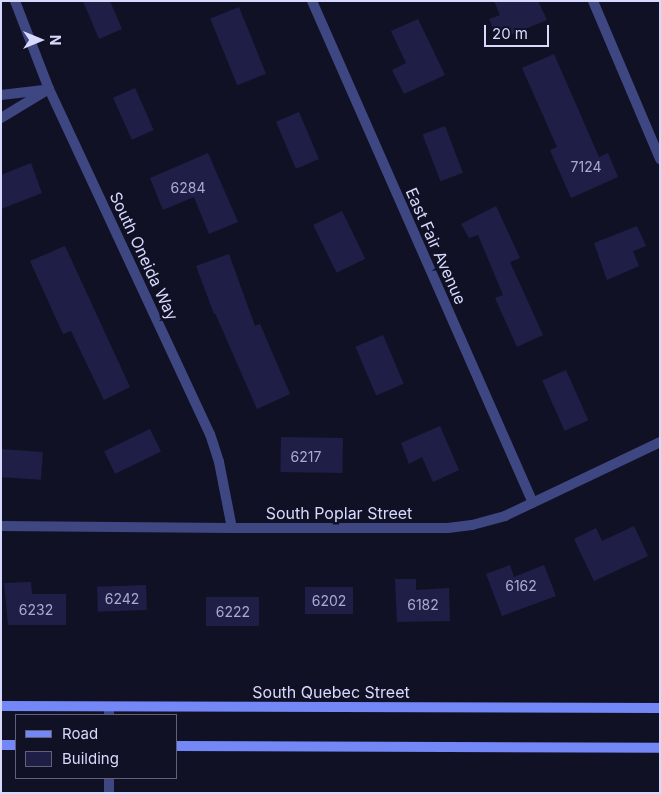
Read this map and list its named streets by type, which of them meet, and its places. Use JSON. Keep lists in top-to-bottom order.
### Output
{
  "streets": {
    "main road": ["South Quebec Street"],
    "street": ["East Fair Avenue", "South Oneida Way", "South Poplar Street"]
  },
  "crossings": [
    ["East Fair Avenue", "South Poplar Street"],
    ["South Oneida Way", "South Poplar Street"]
  ],
  "house_numbers": [
    "7124",
    "6284",
    "6217",
    "6162",
    "6242",
    "6202",
    "6182",
    "6232",
    "6222"
  ],
  "legend": ["Road", "Building"],
  "scale_bar": "20 m",
  "north": "right"
}
